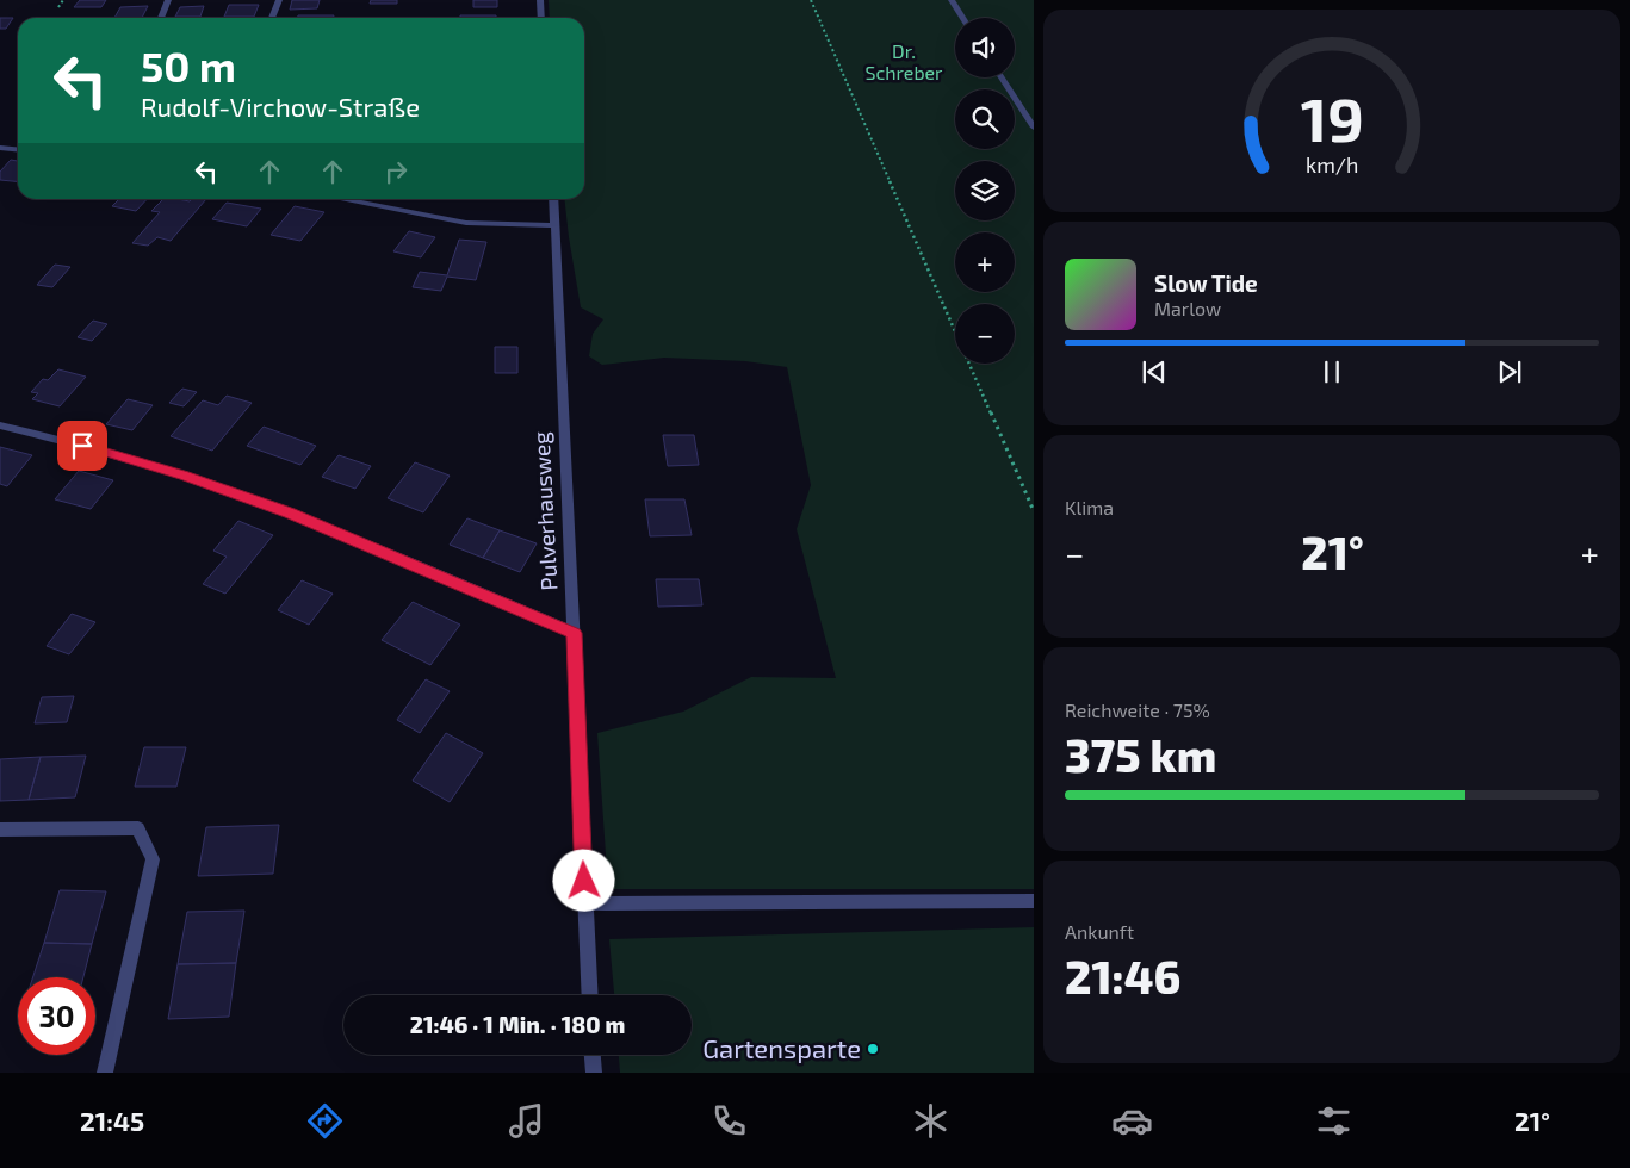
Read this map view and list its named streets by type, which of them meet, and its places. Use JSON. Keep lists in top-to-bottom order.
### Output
{
  "streets": {
    "street": ["Pulverhausweg"]
  },
  "parks": ["Dr. Schreber"],
  "places": ["Gartensparte"],
  "page": {
    "map_buttons": ["+", "−"],
    "turn": ["50 m", "Rudolf-Virchow-Straße"],
    "song": ["Slow Tide", "Marlow"],
    "tile": [
      "Klima",
      ["Reichweite · 75%", "375 km"],
      ["Ankunft", "21:46"]
    ],
    "heat": ["−", "21°", "+"],
    "limit": "30",
    "trip": "21:46 · 1 Min. · 180 m",
    "tabs": ["21:45", "21°"],
    "gauge": ["19", "km/h"]
  }
}
